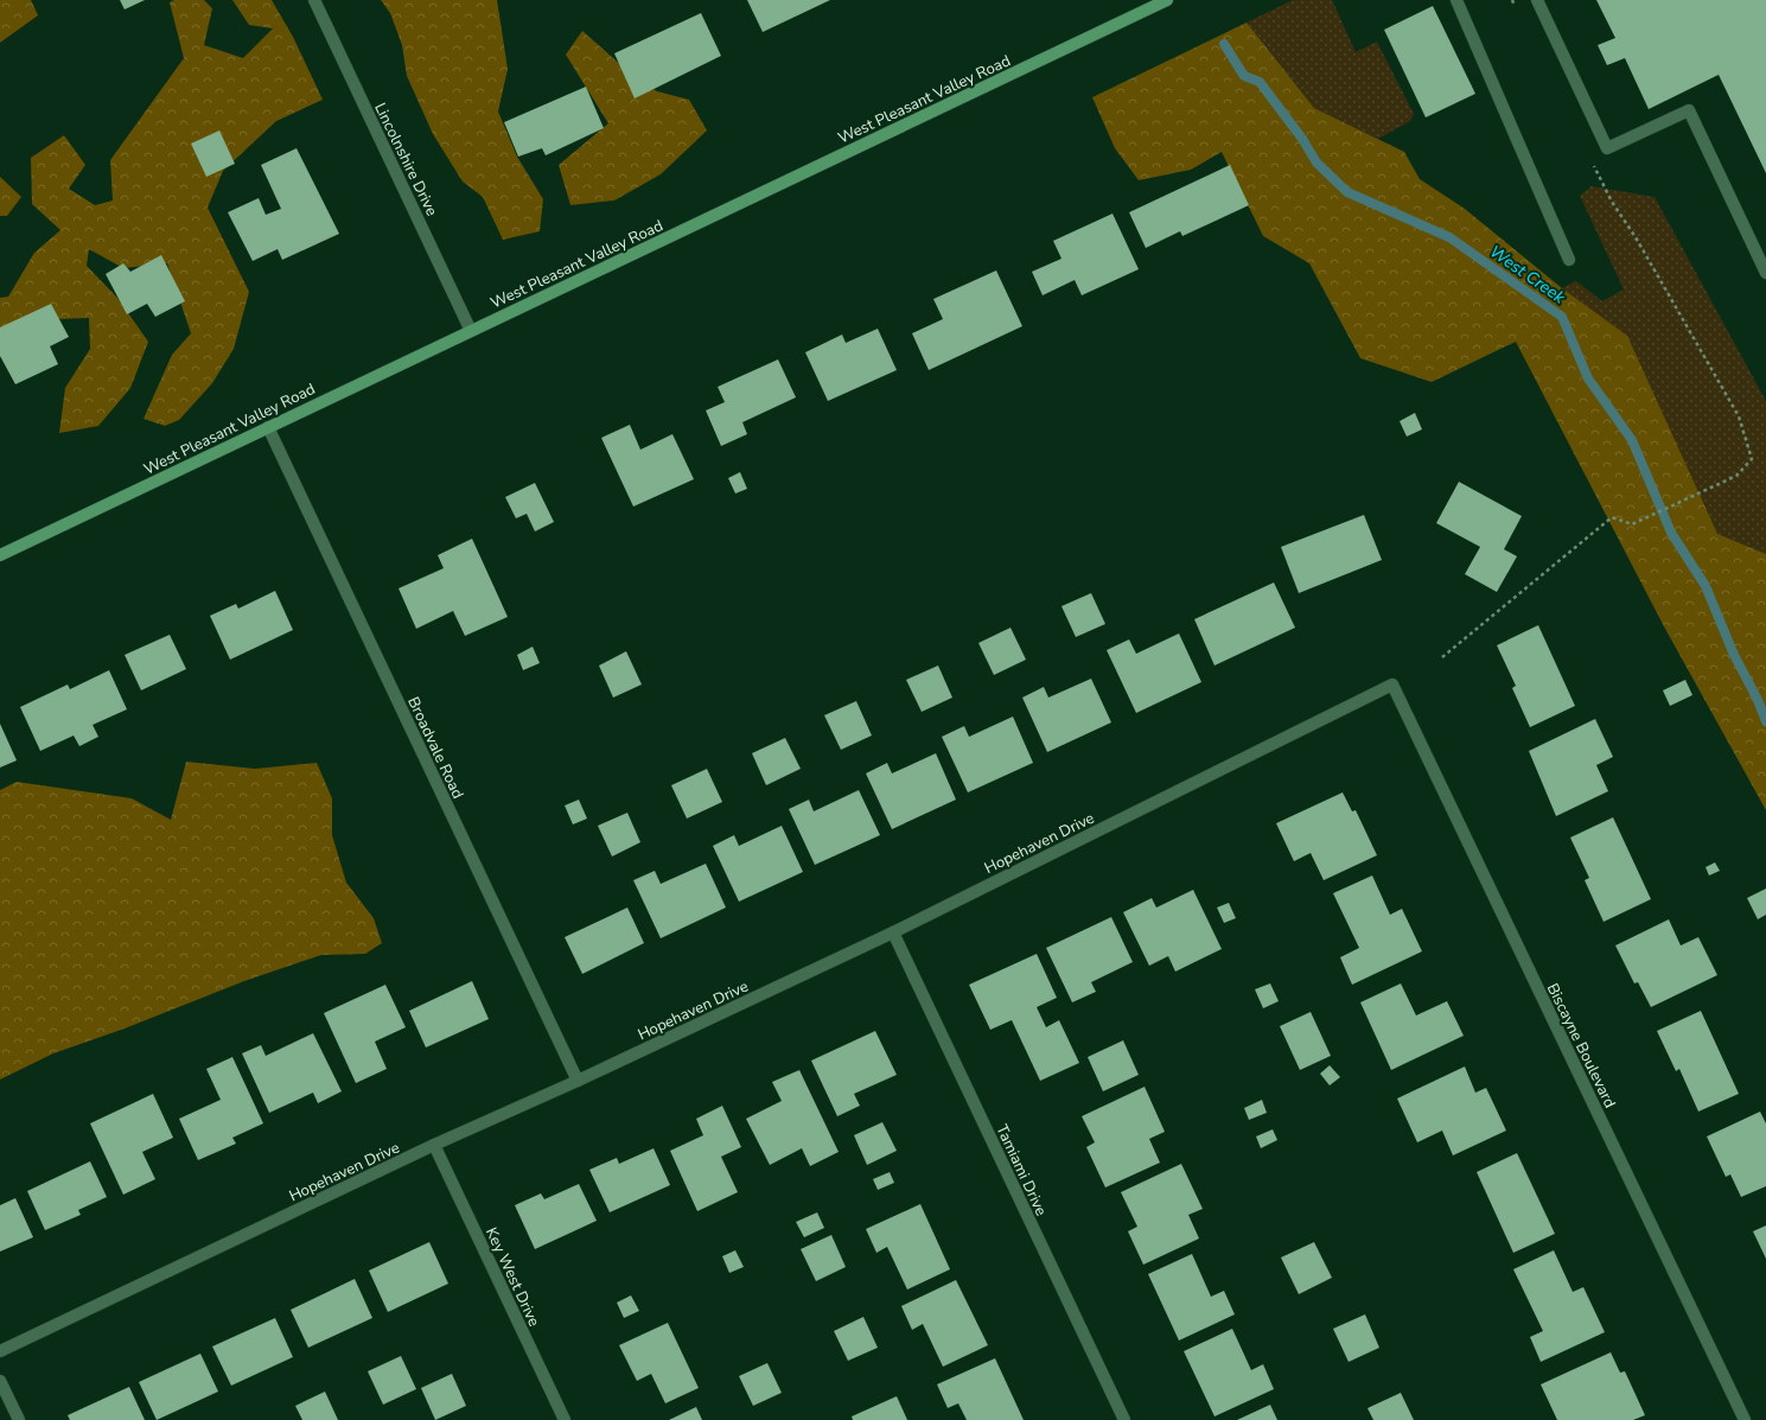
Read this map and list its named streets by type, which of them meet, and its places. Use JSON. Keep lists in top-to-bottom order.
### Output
{
  "streets": {
    "main road": ["West Pleasant Valley Road"],
    "street": [
      "Lincolnshire Drive",
      "Broadvale Road",
      "Hopehaven Drive",
      "Biscayne Boulevard",
      "Tamiami Drive",
      "Key West Drive"
    ]
  },
  "crossings": [
    ["West Pleasant Valley Road", "Lincolnshire Drive"],
    ["West Pleasant Valley Road", "Broadvale Road"],
    ["Broadvale Road", "Hopehaven Drive"],
    ["Hopehaven Drive", "Biscayne Boulevard"],
    ["Hopehaven Drive", "Tamiami Drive"],
    ["Hopehaven Drive", "Key West Drive"]
  ],
  "water": ["West Creek"]
}
